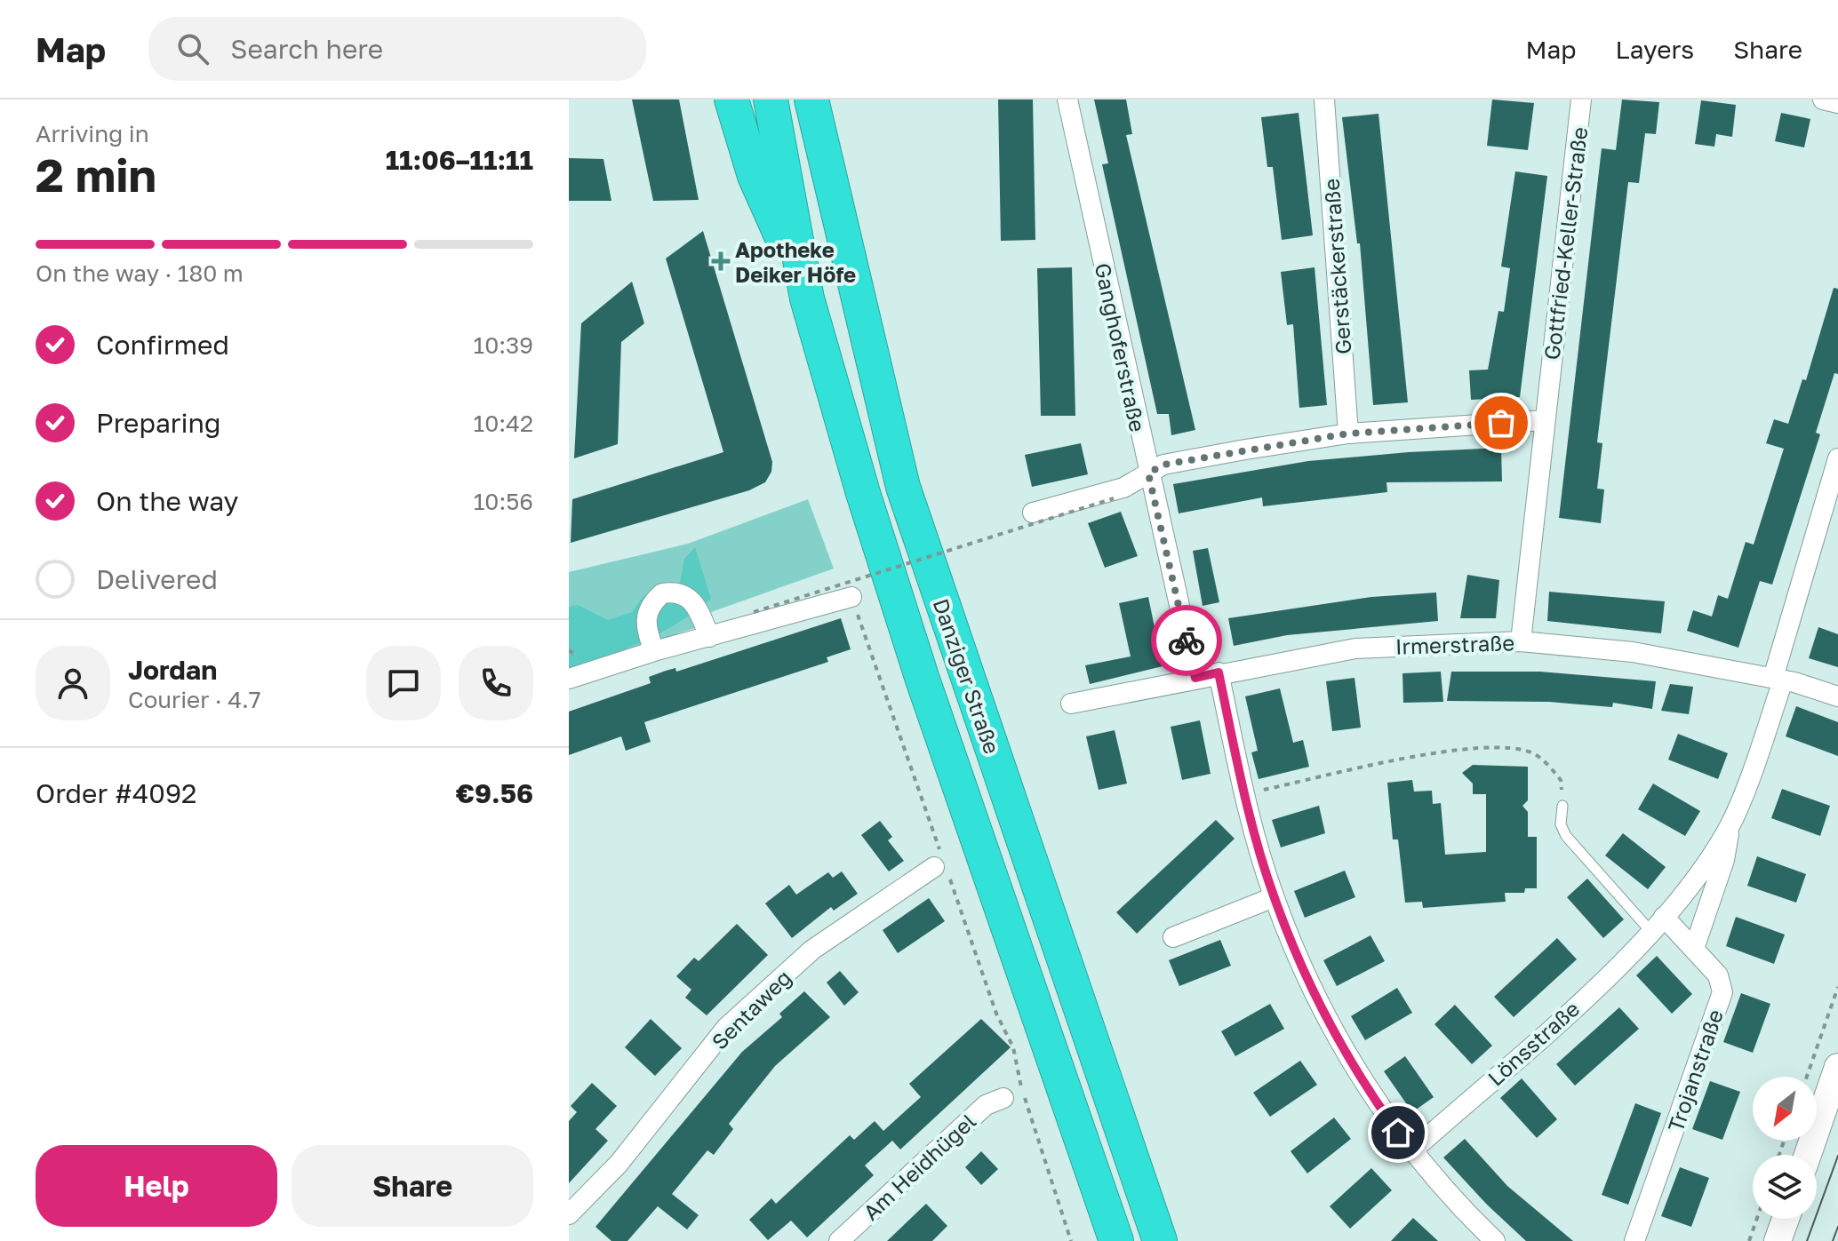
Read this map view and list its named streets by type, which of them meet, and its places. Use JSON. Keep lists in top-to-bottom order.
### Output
{
  "streets": {
    "highway": ["Danziger Straße"],
    "street": [
      "Gottfried-Keller-Straße",
      "Gerstäckerstraße",
      "Ganghoferstraße",
      "Irmerstraße",
      "Sentaweg",
      "Lönsstraße",
      "Trojanstraße",
      "Am Heidhügel"
    ]
  },
  "crossings": [
    ["Gottfried-Keller-Straße", "Irmerstraße"],
    ["Ganghoferstraße", "Irmerstraße"],
    ["Irmerstraße", "Lönsstraße"],
    ["Lönsstraße", "Trojanstraße"]
  ],
  "places": {
    "health": ["Apotheke Deiker Höfe"]
  },
  "north": "bottom left",
  "page": {
    "header": "Map",
    "search": "Search here",
    "nav": ["Map", "Layers", "Share"],
    "heading": ["2 min", "Arriving in", "11:06–11:11"],
    "panel": [
      "Jordan",
      "Courier · 4.7",
      "Order #4092",
      "€9.56"
    ],
    "bar": "On the way · 180 m",
    "list": [
      ["Confirmed", "10:39"],
      ["Preparing", "10:42"],
      ["On the way", "10:56"],
      "Delivered"
    ],
    "buttons": ["Help", "Share"]
  }
}
